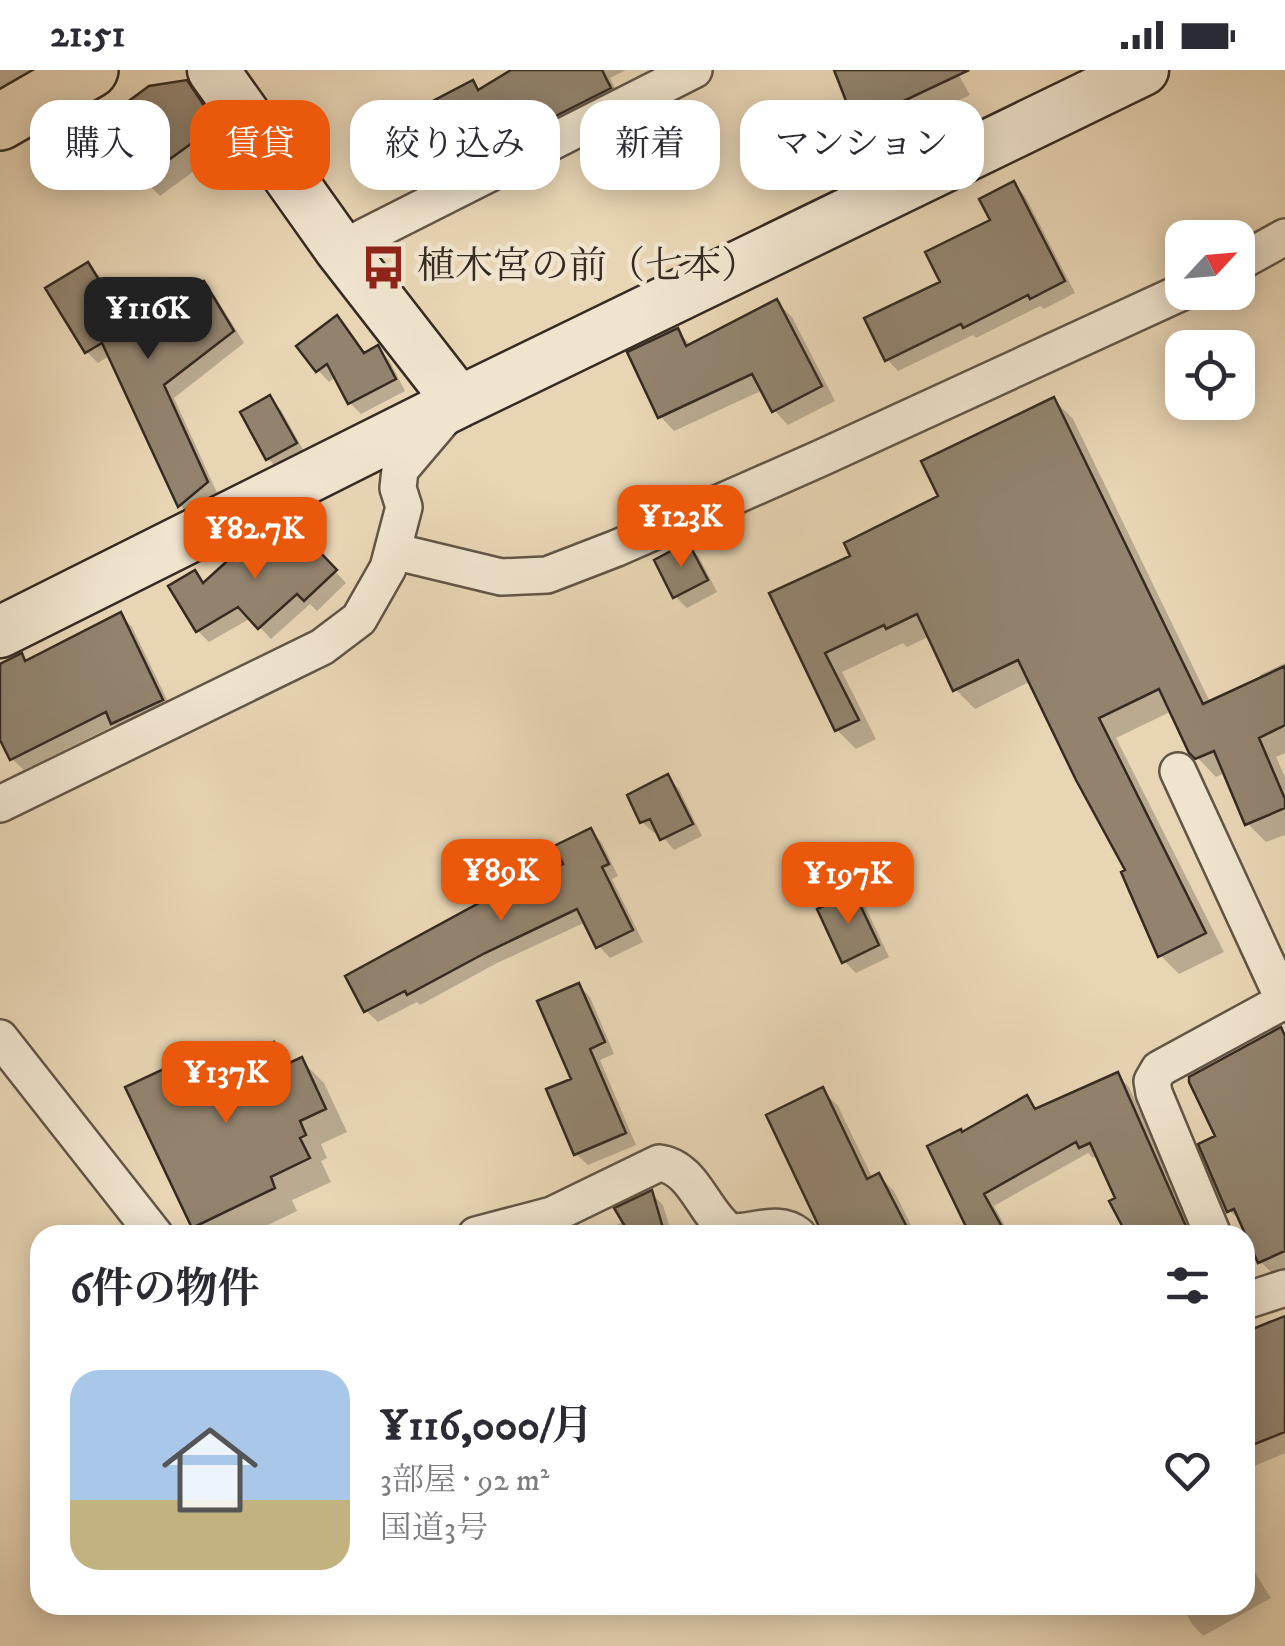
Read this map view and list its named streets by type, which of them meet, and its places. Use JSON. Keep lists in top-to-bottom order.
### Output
{
  "places": {
    "bus stop": ["植木宮の前（七本）"]
  },
  "north": "top right",
  "page": {
    "status": "21:51",
    "chip": [
      "購入",
      "賃貸",
      "絞り込み",
      "新着",
      "マンション"
    ],
    "price": [
      "¥116K",
      "¥123K",
      "¥82.7K",
      "¥89K",
      "¥197K",
      "¥137K"
    ],
    "heading": "6件の物件",
    "list": [
      {
        "name": "¥116,000/月",
        "note": "3部屋 · 92 m² · 国道3号"
      }
    ]
  }
}
